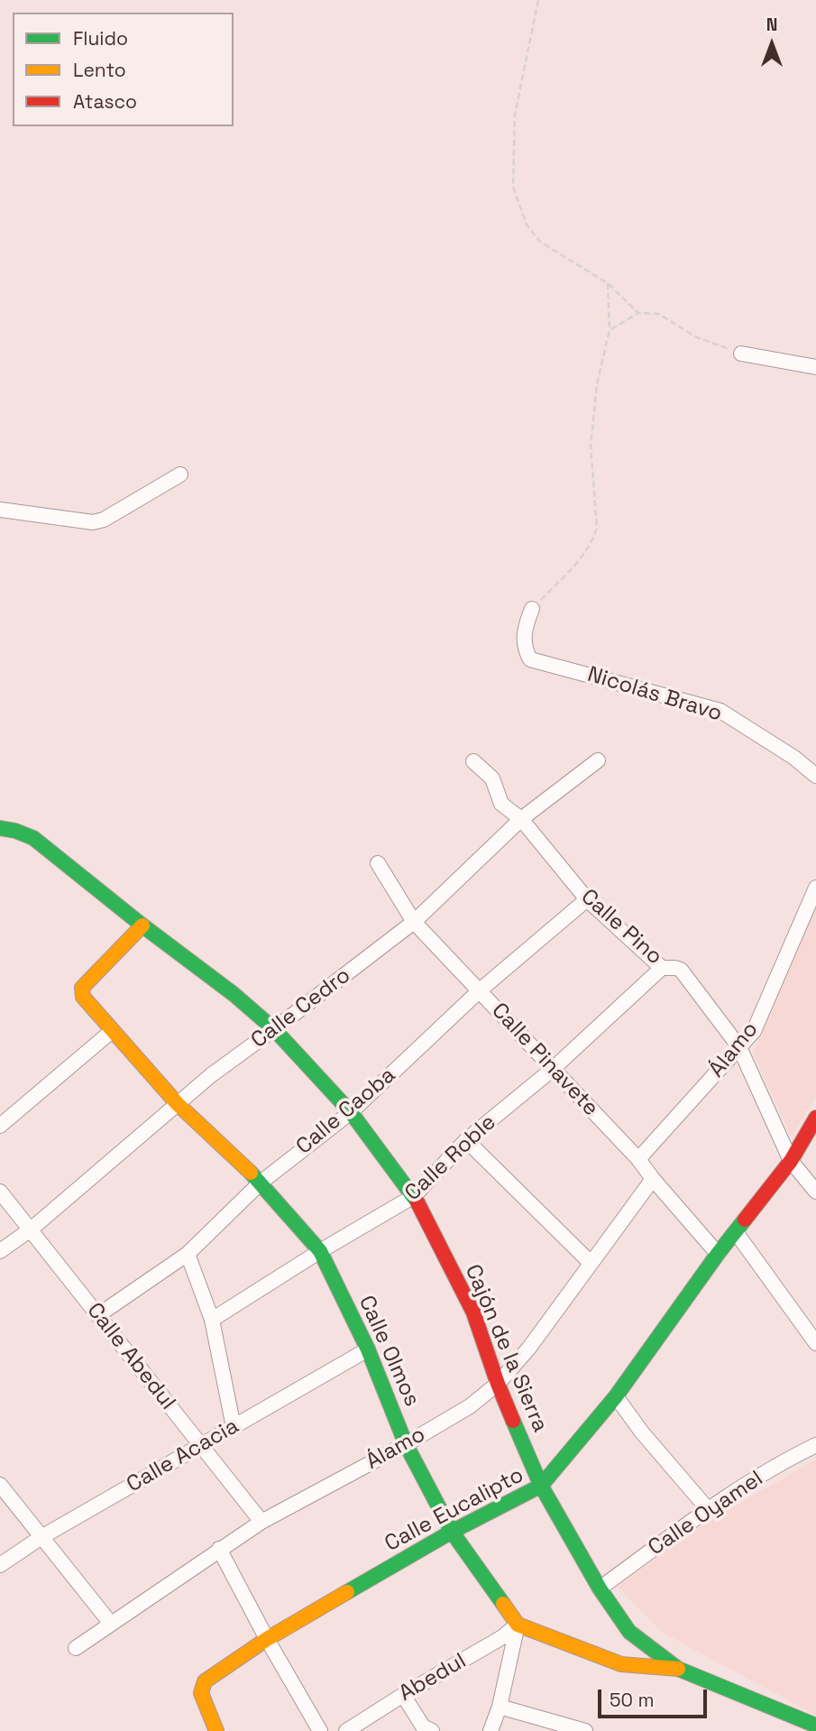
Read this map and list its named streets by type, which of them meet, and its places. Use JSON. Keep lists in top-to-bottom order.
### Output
{
  "streets": {
    "street": [
      "Nicolás Bravo",
      "Calle Pino",
      "Calle Cedro",
      "Álamo",
      "Calle Pinavete",
      "Calle Caoba",
      "Calle Roble",
      "Cajón de la Sierra",
      "Calle Olmos",
      "Calle Abedul",
      "Calle Acacia",
      "Calle Eucalipto",
      "Calle Oyamel",
      "Abedul"
    ]
  },
  "crossings": [
    ["Calle Pino", "Calle Cedro"],
    ["Calle Pino", "Álamo"],
    ["Calle Pino", "Calle Caoba"],
    ["Calle Pino", "Calle Roble"],
    ["Calle Pino", "Calle Eucalipto"],
    ["Calle Cedro", "Calle Pinavete"],
    ["Calle Cedro", "Cajón de la Sierra"],
    ["Calle Cedro", "Calle Olmos"],
    ["Calle Cedro", "Calle Abedul"],
    ["Álamo", "Calle Pinavete"],
    ["Álamo", "Cajón de la Sierra"],
    ["Álamo", "Calle Olmos"],
    ["Álamo", "Calle Abedul"],
    ["Calle Pinavete", "Calle Caoba"],
    ["Calle Pinavete", "Calle Roble"],
    ["Calle Pinavete", "Calle Eucalipto"],
    ["Calle Caoba", "Cajón de la Sierra"],
    ["Calle Caoba", "Calle Olmos"],
    ["Calle Caoba", "Calle Abedul"],
    ["Calle Roble", "Cajón de la Sierra"],
    ["Calle Roble", "Calle Olmos"],
    ["Cajón de la Sierra", "Calle Olmos"],
    ["Cajón de la Sierra", "Calle Eucalipto"],
    ["Cajón de la Sierra", "Calle Oyamel"],
    ["Calle Olmos", "Calle Acacia"],
    ["Calle Olmos", "Calle Eucalipto"],
    ["Calle Olmos", "Abedul"],
    ["Calle Abedul", "Calle Acacia"]
  ],
  "legend": ["Fluido", "Lento", "Atasco"],
  "scale_bar": "50 m",
  "north": "top"
}
